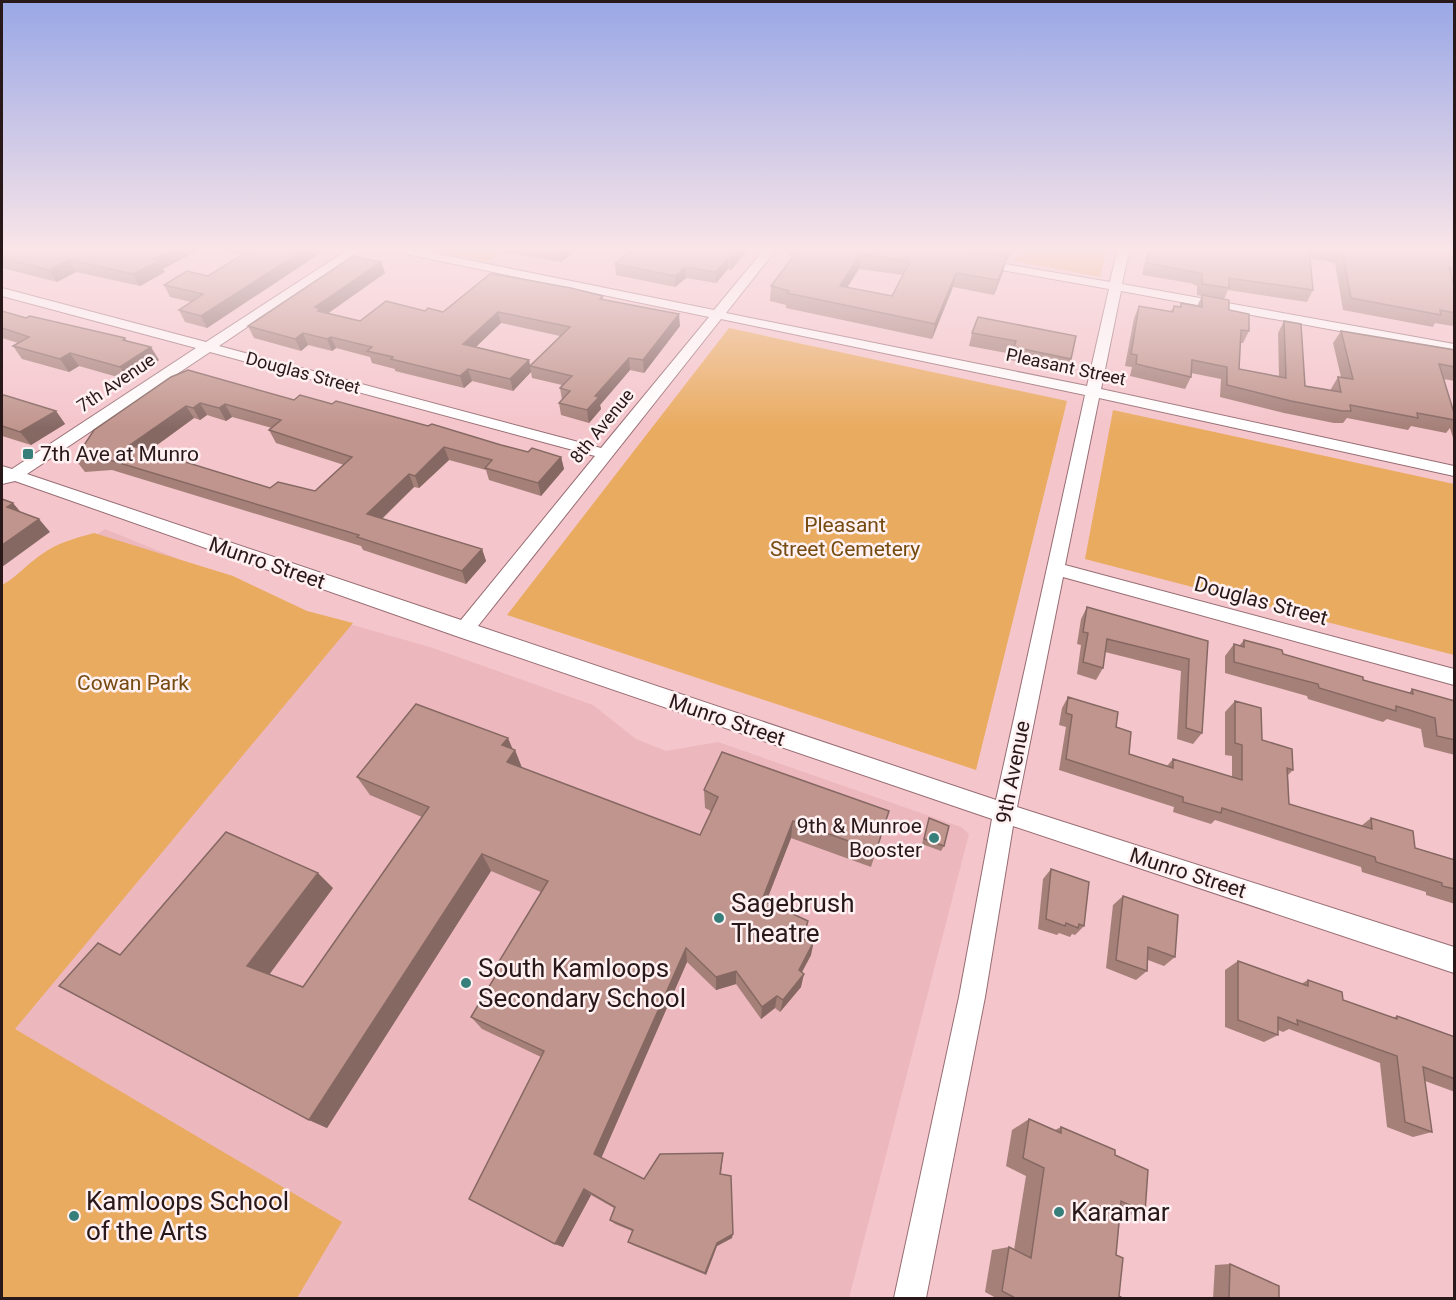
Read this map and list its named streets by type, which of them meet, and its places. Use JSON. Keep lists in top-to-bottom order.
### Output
{
  "streets": {
    "street": [
      "Pleasant Street",
      "Douglas Street",
      "7th Avenue",
      "8th Avenue",
      "Munro Street",
      "9th Avenue"
    ]
  },
  "crossings": [
    ["Pleasant Street", "8th Avenue"],
    ["Pleasant Street", "9th Avenue"],
    ["Douglas Street", "7th Avenue"],
    ["Douglas Street", "8th Avenue"],
    ["Douglas Street", "9th Avenue"],
    ["7th Avenue", "Munro Street"],
    ["8th Avenue", "Munro Street"],
    ["Munro Street", "9th Avenue"]
  ],
  "parks": ["Pleasant Street Cemetery", "Cowan Park"],
  "places": {
    "transit": ["7th Ave at Munro"],
    "other": [
      "9th & Munroe Booster",
      "Sagebrush Theatre",
      "South Kamloops Secondary School",
      "Karamar",
      "Kamloops School of the Arts"
    ]
  }
}
